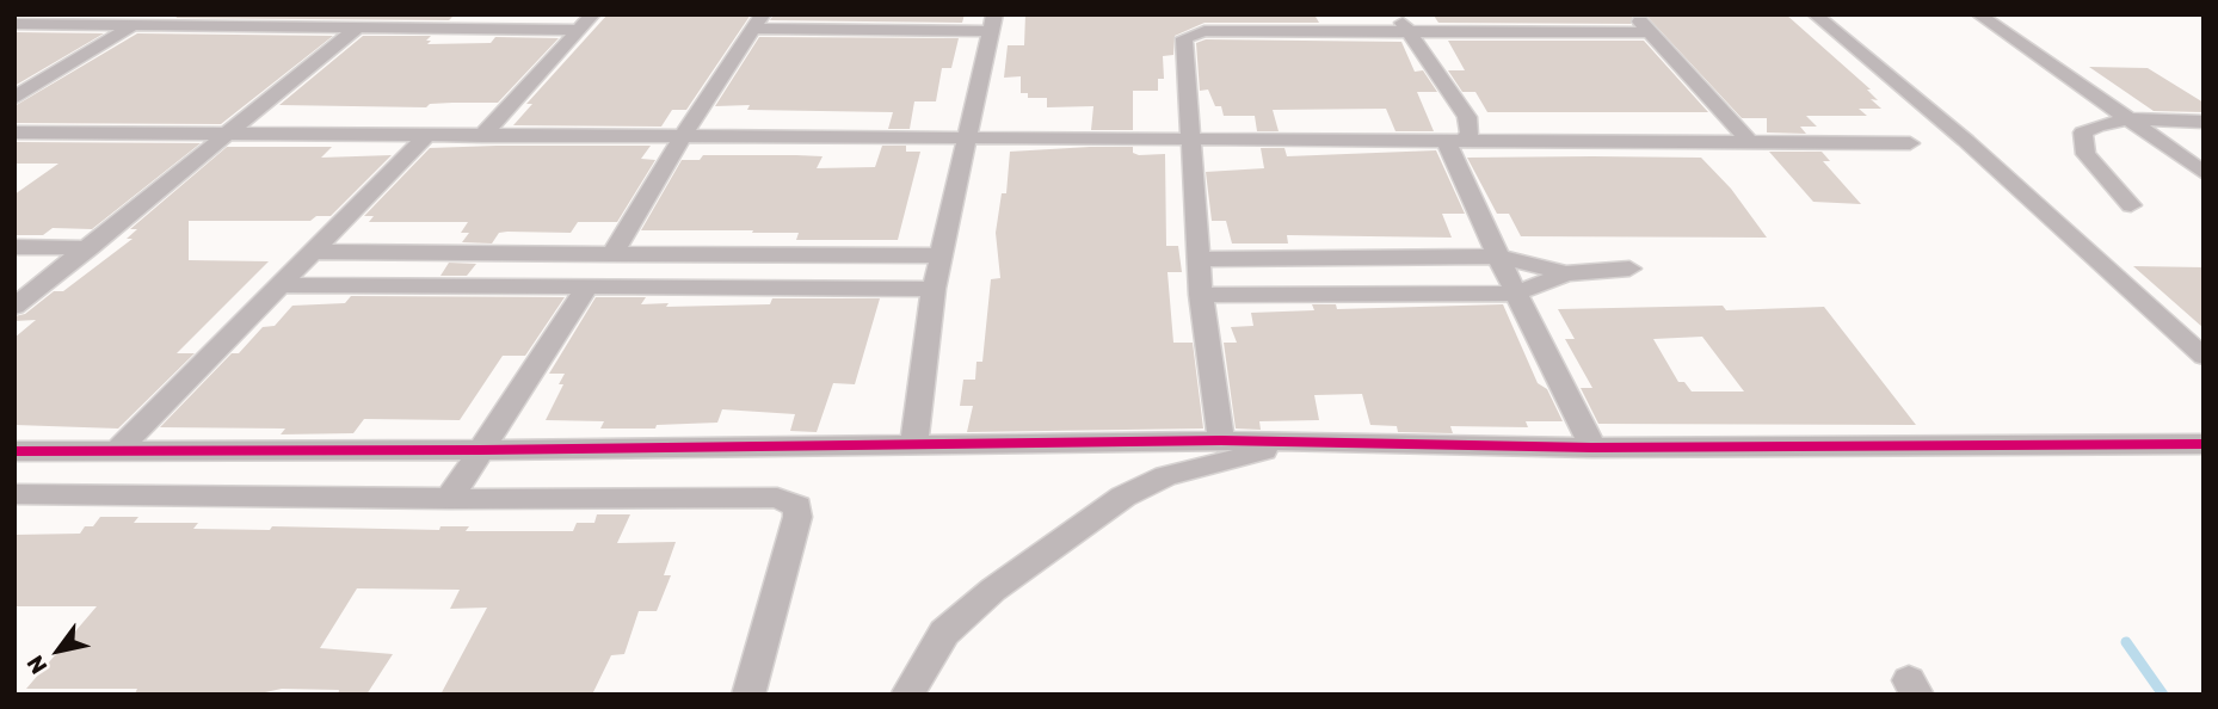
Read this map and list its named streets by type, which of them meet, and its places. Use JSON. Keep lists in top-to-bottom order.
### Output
{
  "north": "bottom left"
}
